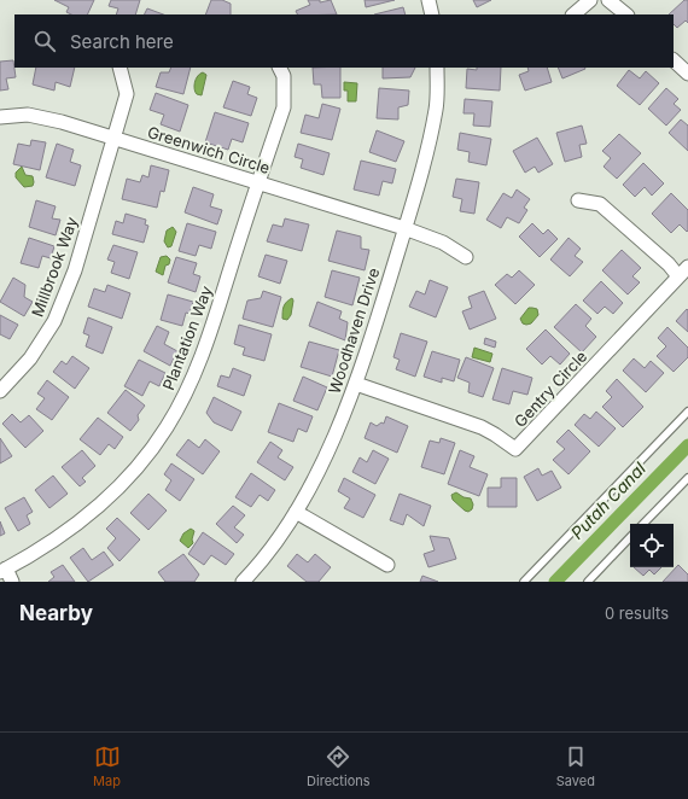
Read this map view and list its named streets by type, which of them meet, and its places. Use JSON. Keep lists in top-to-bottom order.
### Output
{
  "streets": {
    "street": [
      "Greenwich Circle",
      "Millbrook Way",
      "Woodhaven Drive",
      "Plantation Way",
      "Gentry Circle"
    ]
  },
  "crossings": [
    ["Greenwich Circle", "Millbrook Way"],
    ["Greenwich Circle", "Woodhaven Drive"],
    ["Greenwich Circle", "Plantation Way"],
    ["Woodhaven Drive", "Gentry Circle"]
  ],
  "water": ["Putah Canal"],
  "page": {
    "search": "Search here",
    "heading": ["Nearby", "0 results"],
    "nav": ["Map", "Directions", "Saved"]
  }
}
